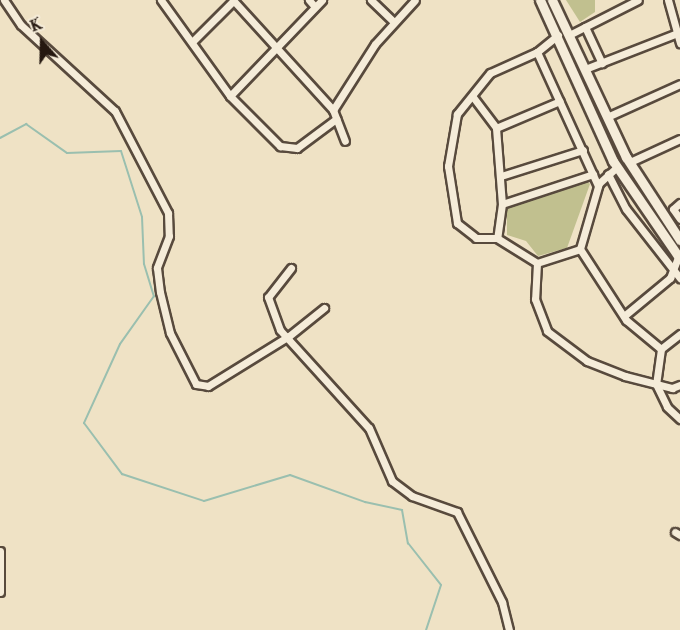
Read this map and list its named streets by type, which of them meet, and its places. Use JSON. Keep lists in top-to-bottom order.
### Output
{
  "north": "top"
}
